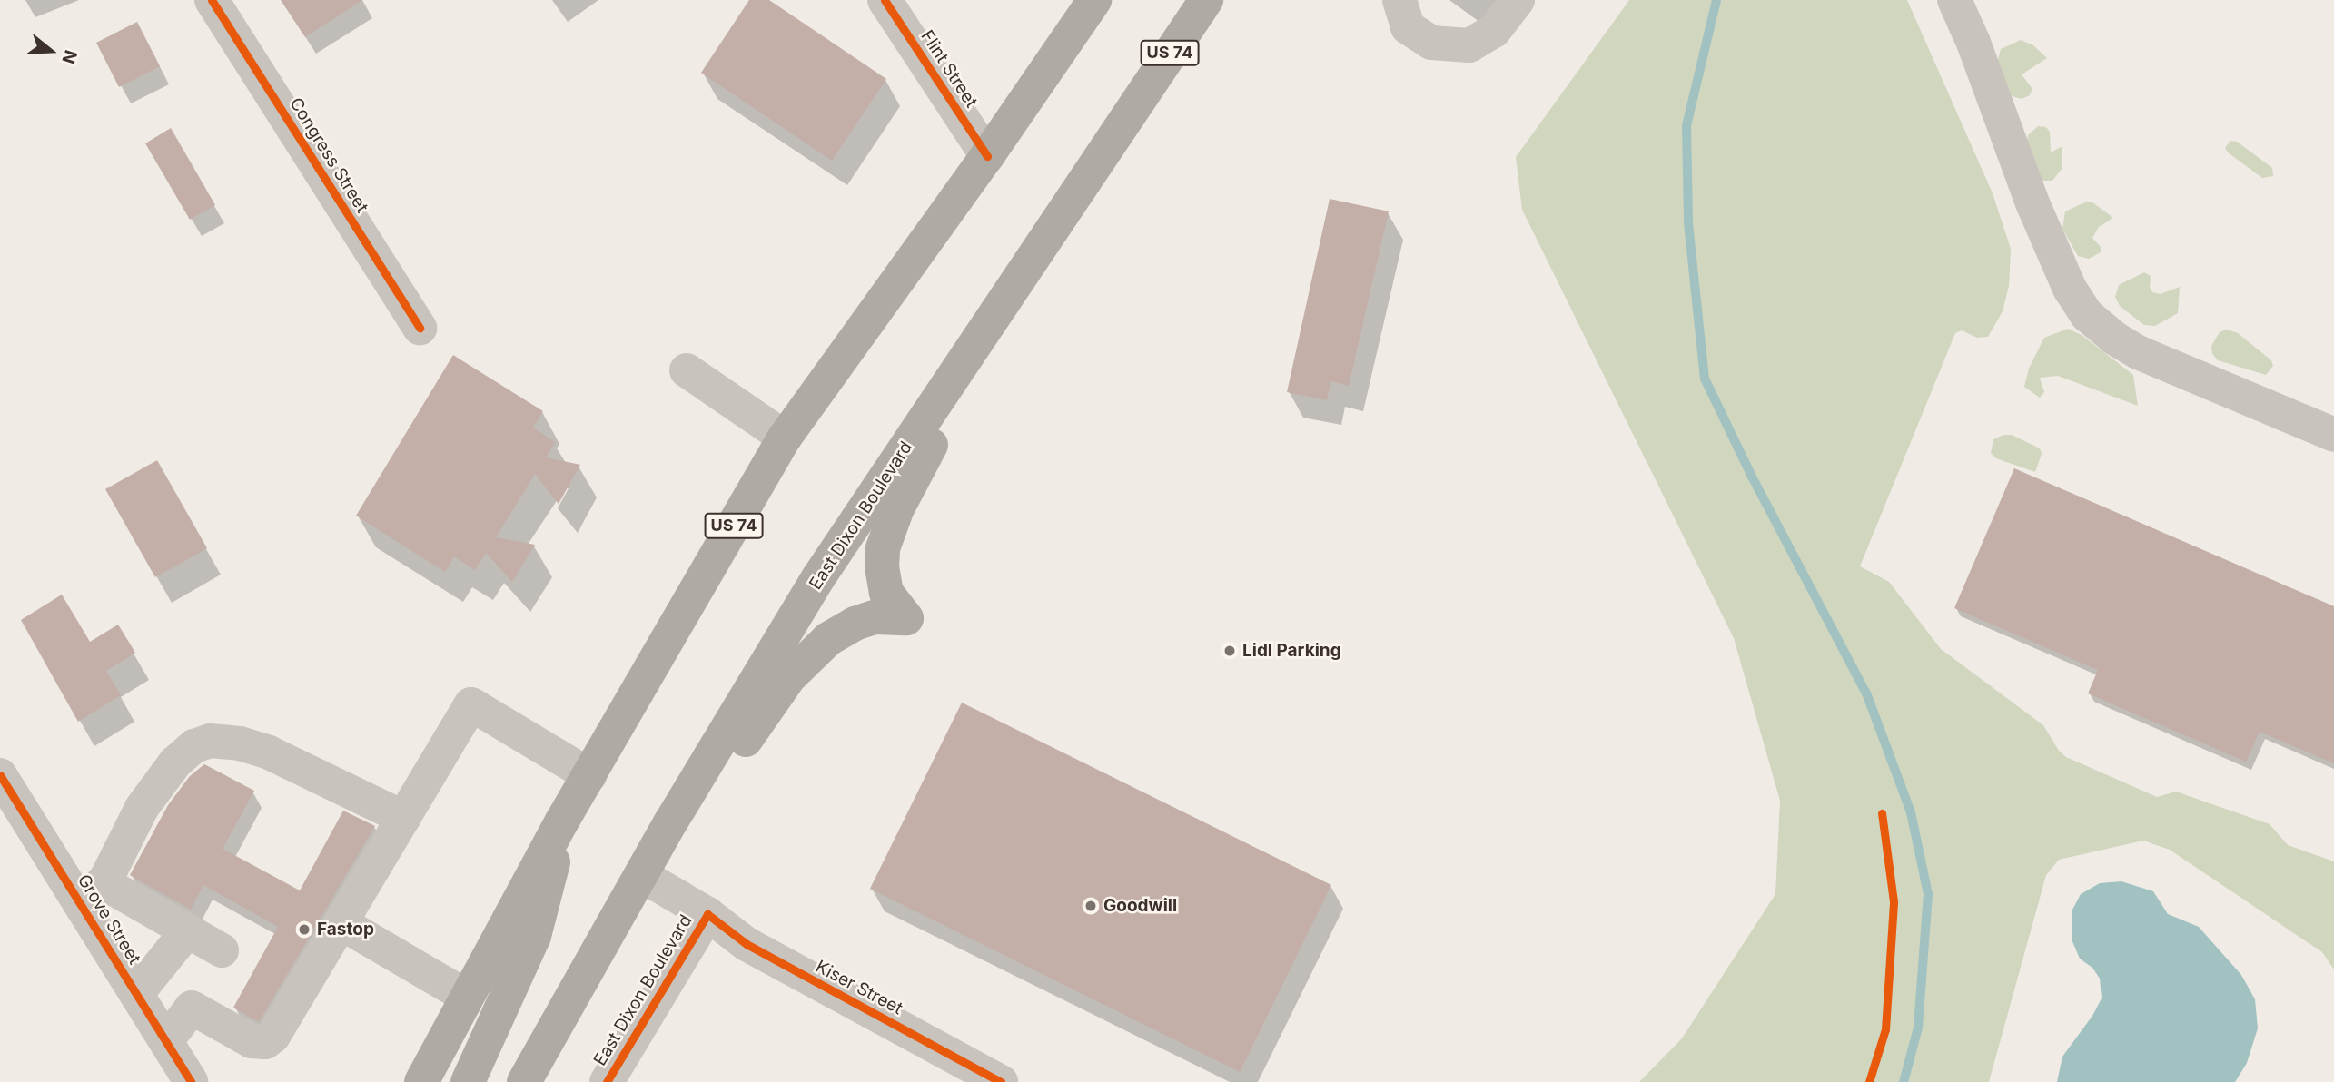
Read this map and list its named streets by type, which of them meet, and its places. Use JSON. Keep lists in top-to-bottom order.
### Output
{
  "streets": {
    "highway": ["US 74", "East Dixon Boulevard"],
    "street": [
      "Flint Street",
      "Congress Street",
      "Grove Street",
      "Kiser Street"
    ]
  },
  "crossings": [
    ["US 74", "Flint Street"],
    ["East Dixon Boulevard", "Kiser Street"]
  ],
  "places": ["Lidl Parking", "Goodwill", "Fastop"],
  "north": "right"
}
